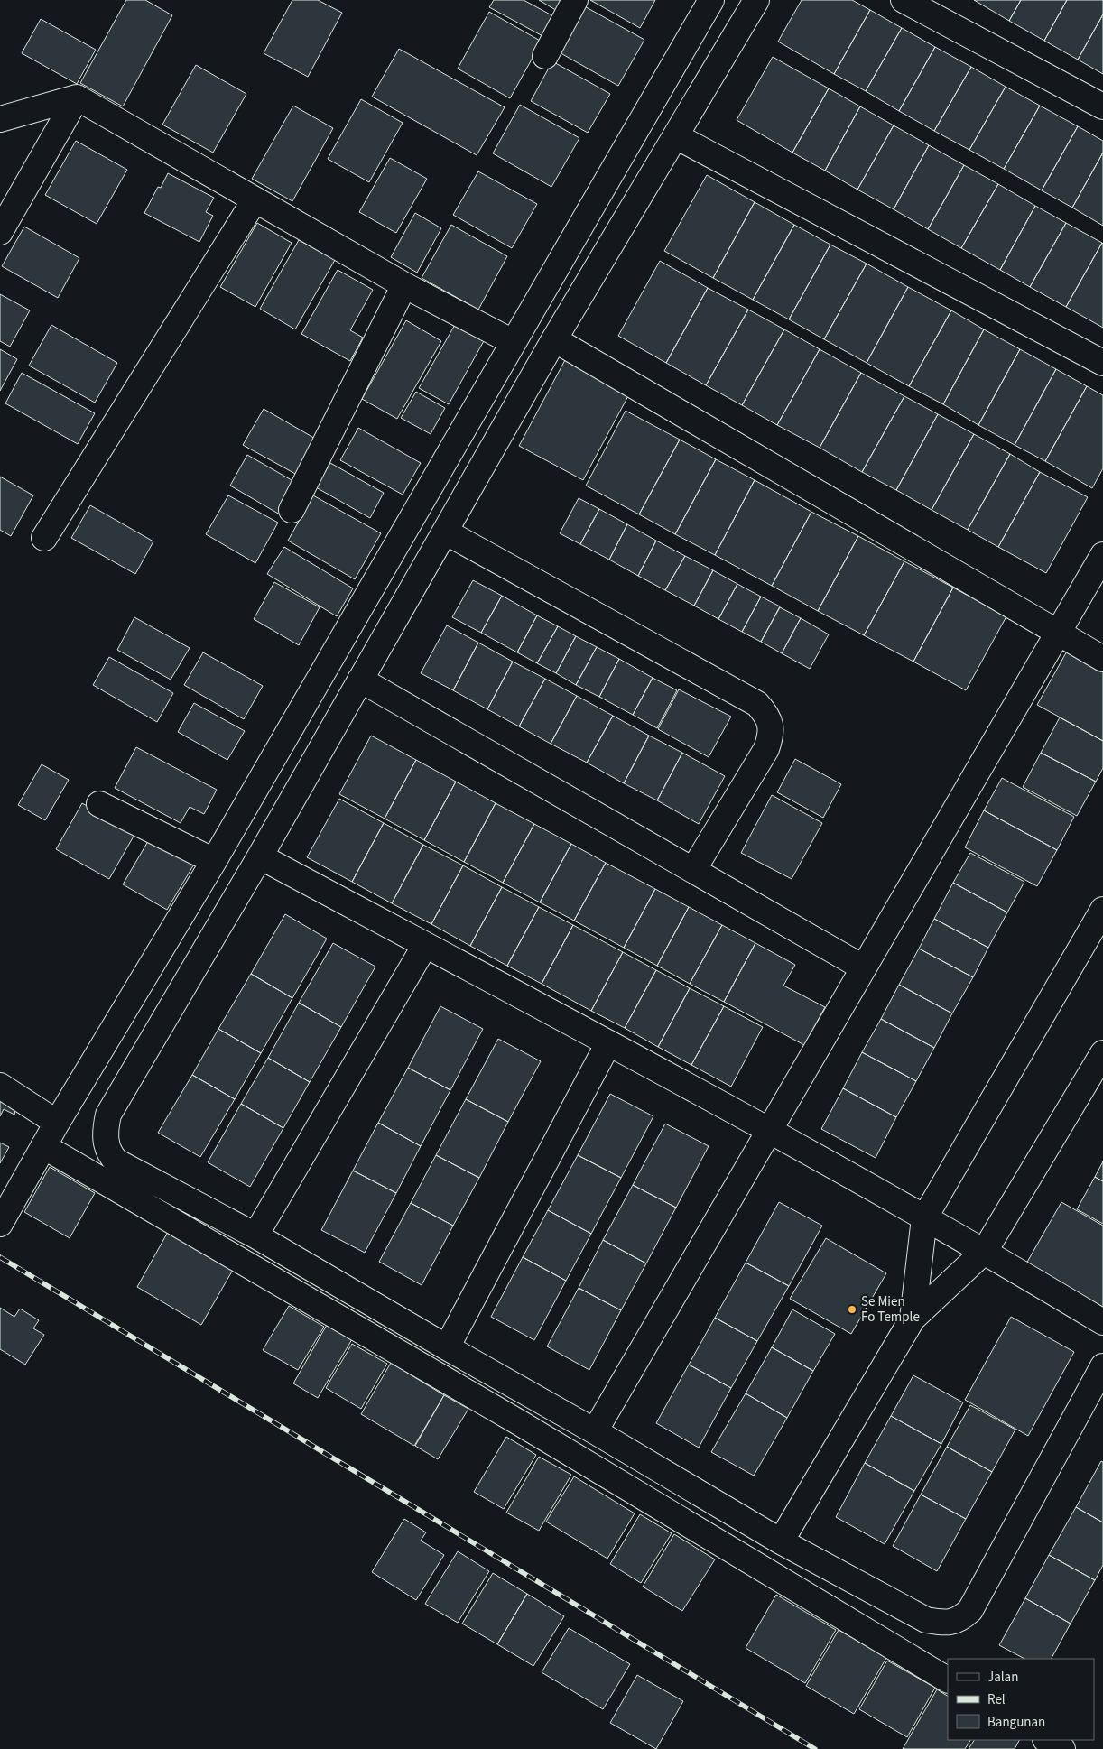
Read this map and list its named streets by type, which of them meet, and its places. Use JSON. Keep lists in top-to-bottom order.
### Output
{
  "places": ["Se Mien Fo Temple"],
  "legend": ["Jalan", "Rel", "Bangunan"]
}
